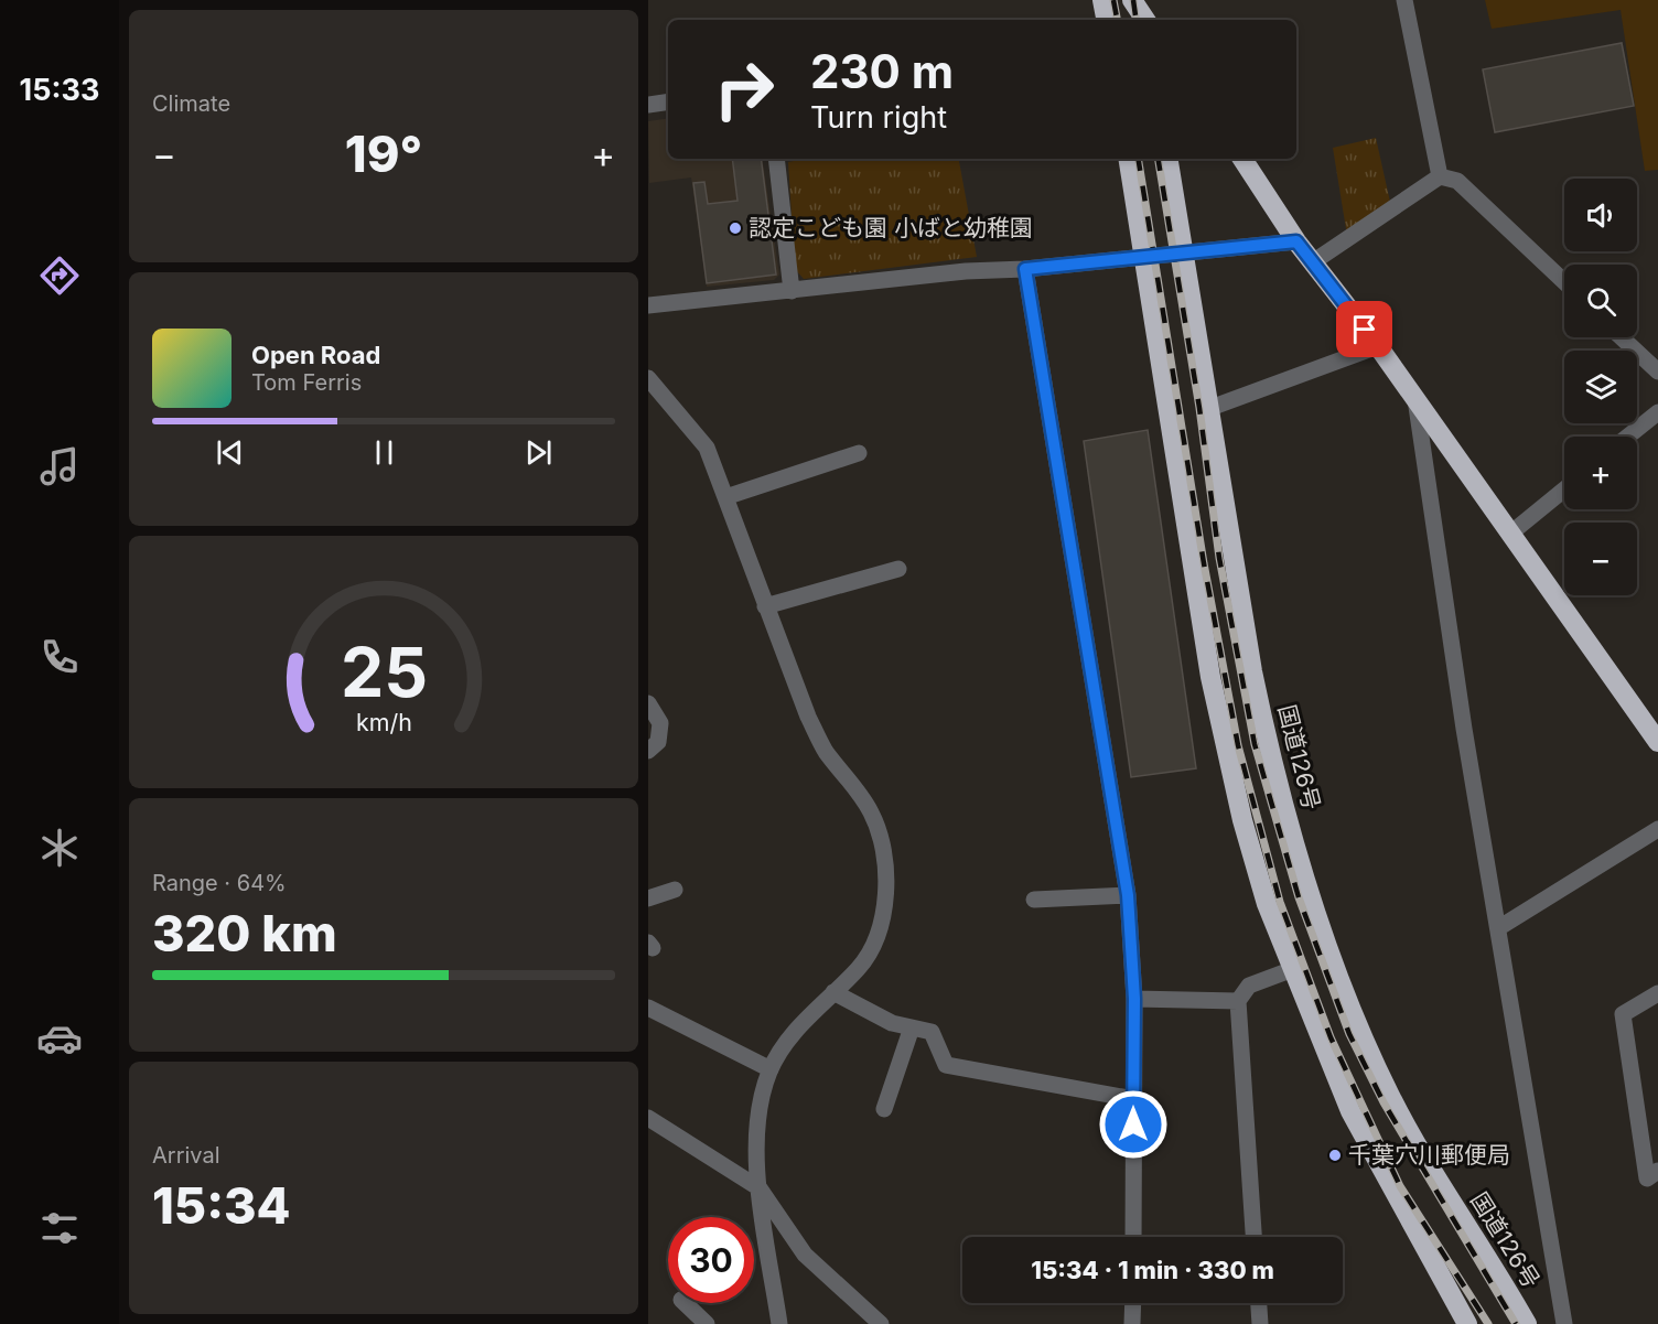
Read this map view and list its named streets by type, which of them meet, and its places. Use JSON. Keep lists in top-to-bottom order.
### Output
{
  "streets": {
    "highway": ["国道126号"]
  },
  "places": ["認定こども園 小ばと幼稚園", "千葉穴川郵便局"],
  "page": {
    "tabs": "15:33",
    "tile": [
      "Climate",
      ["Range · 64%", "320 km"],
      ["Arrival", "15:34"]
    ],
    "turn": ["230 m", "Turn right"],
    "heat": ["−", "19°", "+"],
    "map_buttons": ["+", "−"],
    "song": ["Open Road", "Tom Ferris"],
    "limit": "30",
    "trip": "15:34 · 1 min · 330 m",
    "gauge": ["25", "km/h"]
  }
}
